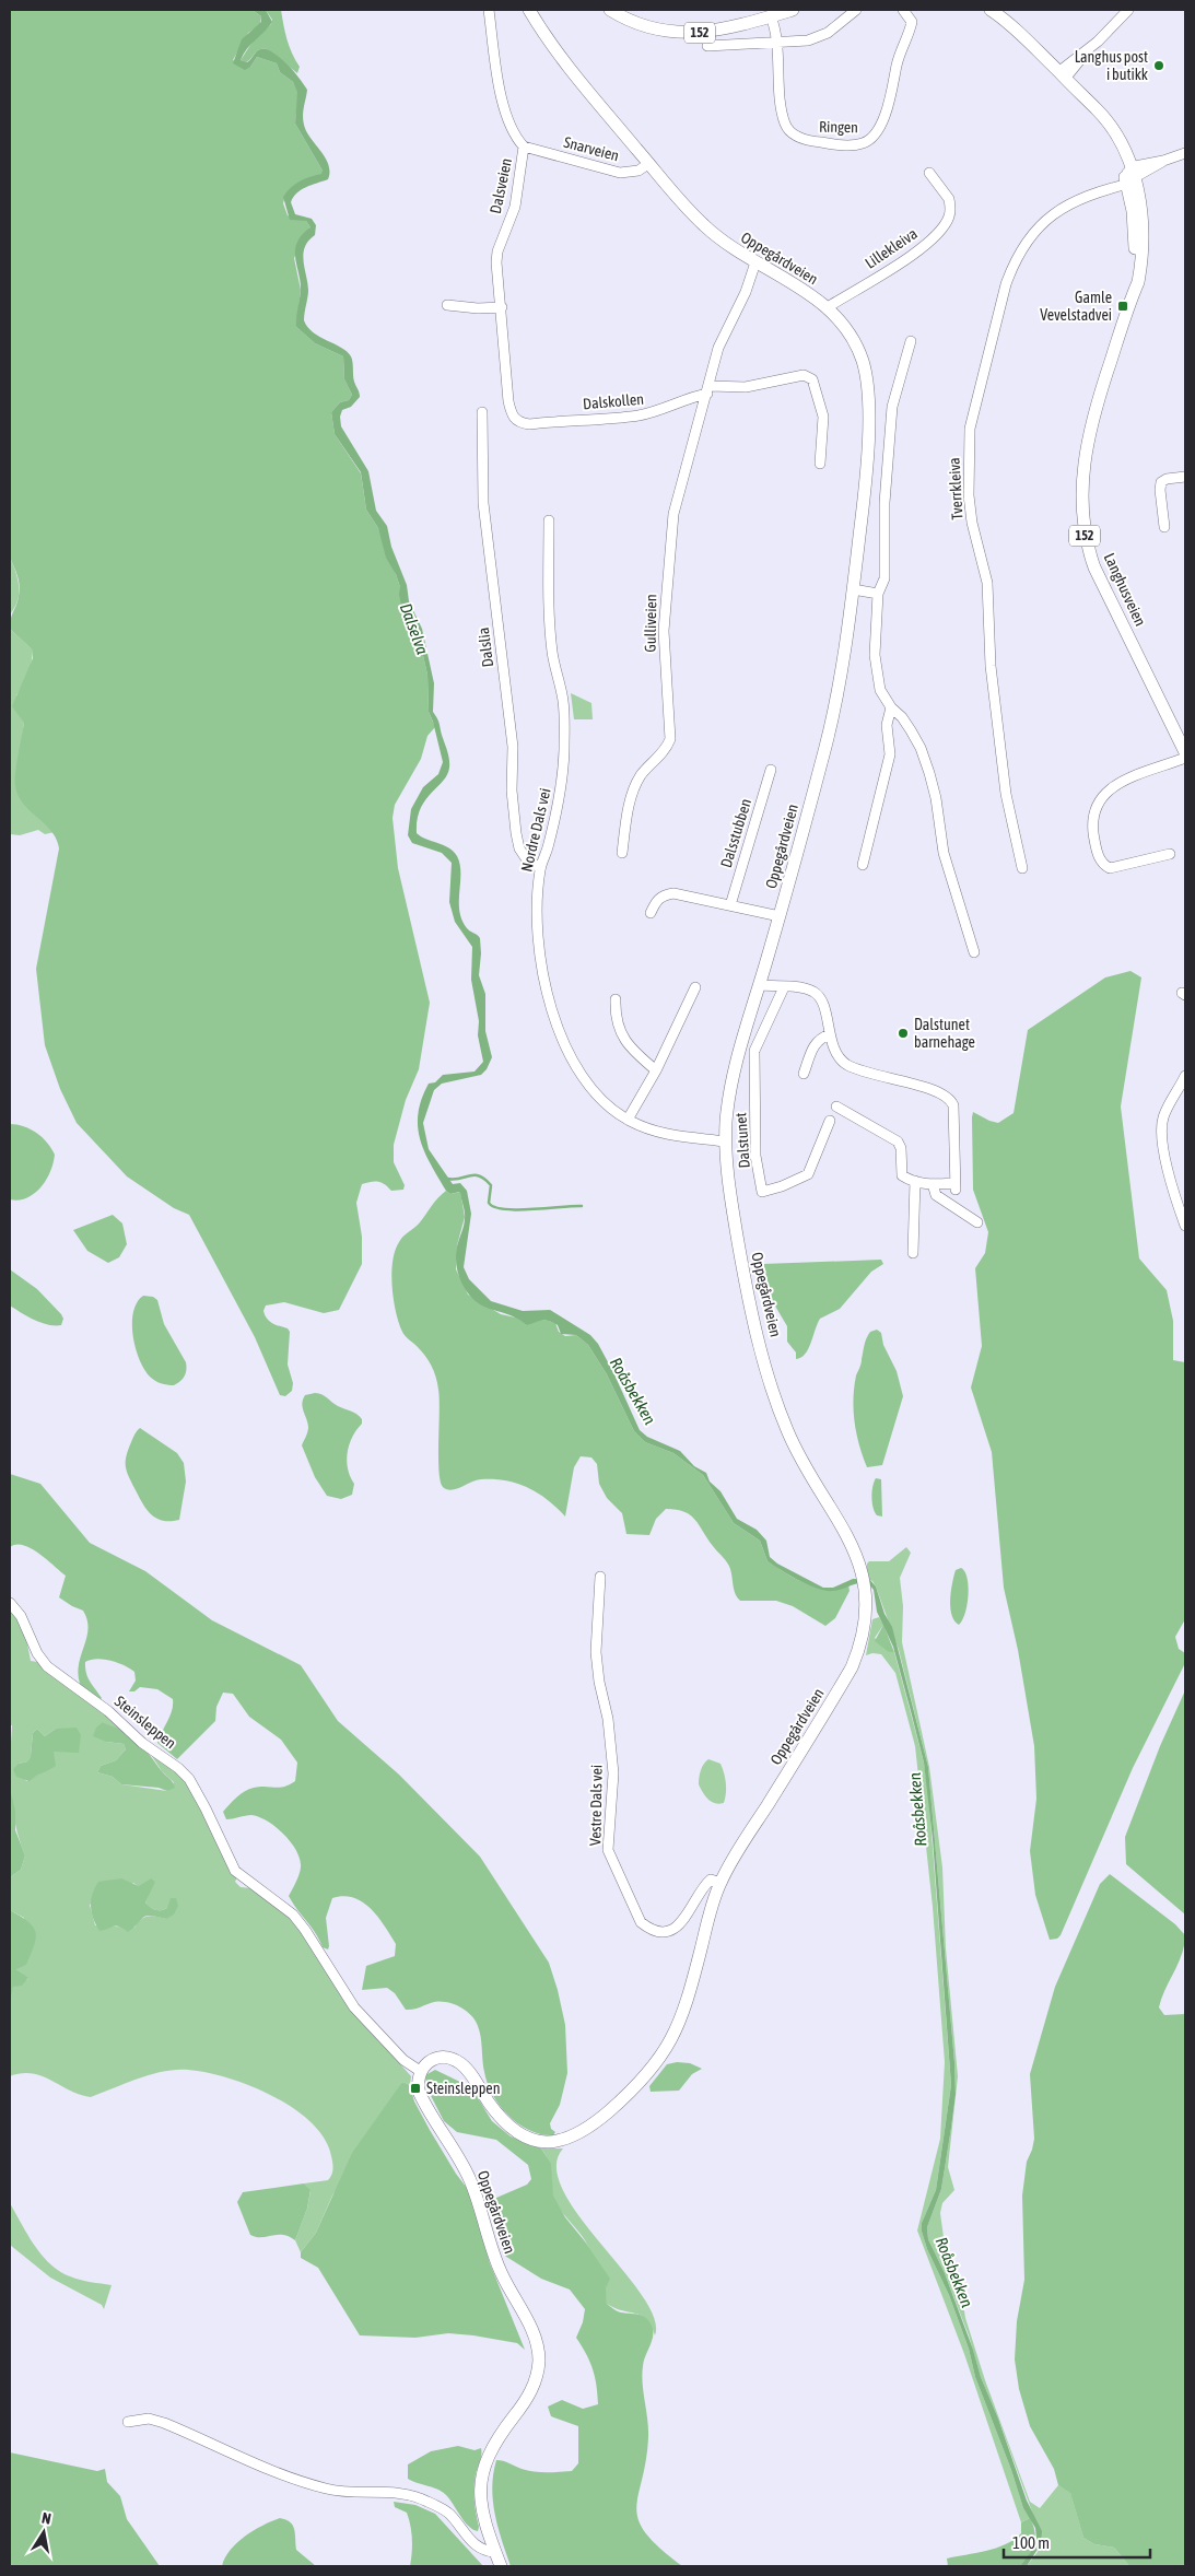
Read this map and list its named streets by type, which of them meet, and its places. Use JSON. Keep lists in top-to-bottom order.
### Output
{
  "streets": {
    "main road": ["152", "Oppegårdveien", "Langhusveien"],
    "street": [
      "Ringen",
      "Snarveien",
      "Dalsveien",
      "Lillekleiva",
      "Dalskollen",
      "Tverrkleiva",
      "Gulliveien",
      "Dalslia",
      "Nordre Dals vei",
      "Dalsstubben",
      "Dalstunet",
      "Steinsleppen",
      "Vestre Dals vei"
    ]
  },
  "crossings": [
    ["152", "Ringen"],
    ["Snarveien", "Dalsveien"],
    ["Snarveien", "Oppegårdveien"],
    ["Dalsveien", "Dalskollen"],
    ["Lillekleiva", "Oppegårdveien"],
    ["Oppegårdveien", "Gulliveien"],
    ["Oppegårdveien", "Nordre Dals vei"],
    ["Oppegårdveien", "Steinsleppen"],
    ["Oppegårdveien", "Vestre Dals vei"],
    ["Dalskollen", "Gulliveien"],
    ["Tverrkleiva", "Langhusveien"],
    ["Dalslia", "Nordre Dals vei"]
  ],
  "water": ["Dalselva", "Roåsbekken"],
  "places": {
    "other": ["Langhus post i butikk", "Dalstunet barnehage"],
    "transit": ["Gamle Vevelstadvei", "Steinsleppen"]
  },
  "scale_bar": "100 m",
  "north": "top"
}
